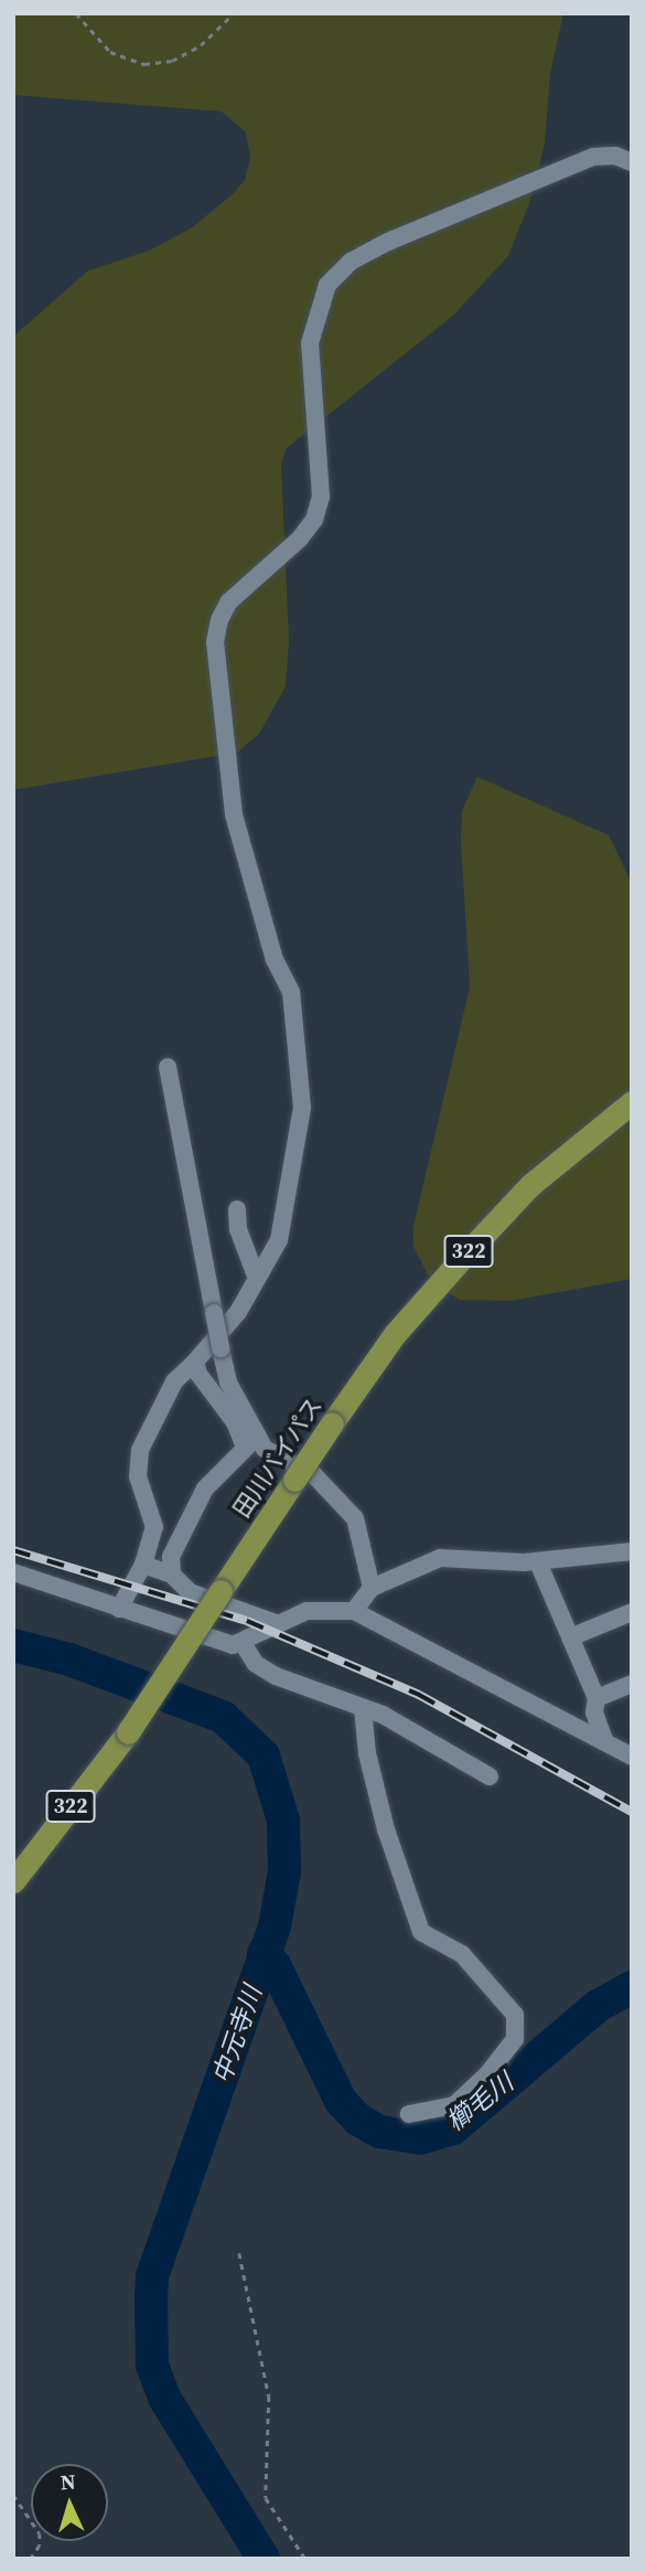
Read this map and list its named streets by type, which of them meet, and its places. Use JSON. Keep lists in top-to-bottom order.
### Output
{
  "streets": {
    "highway": ["322", "田川バイパス"]
  },
  "water": ["中元寺川", "櫛毛川"],
  "north": "top"
}
